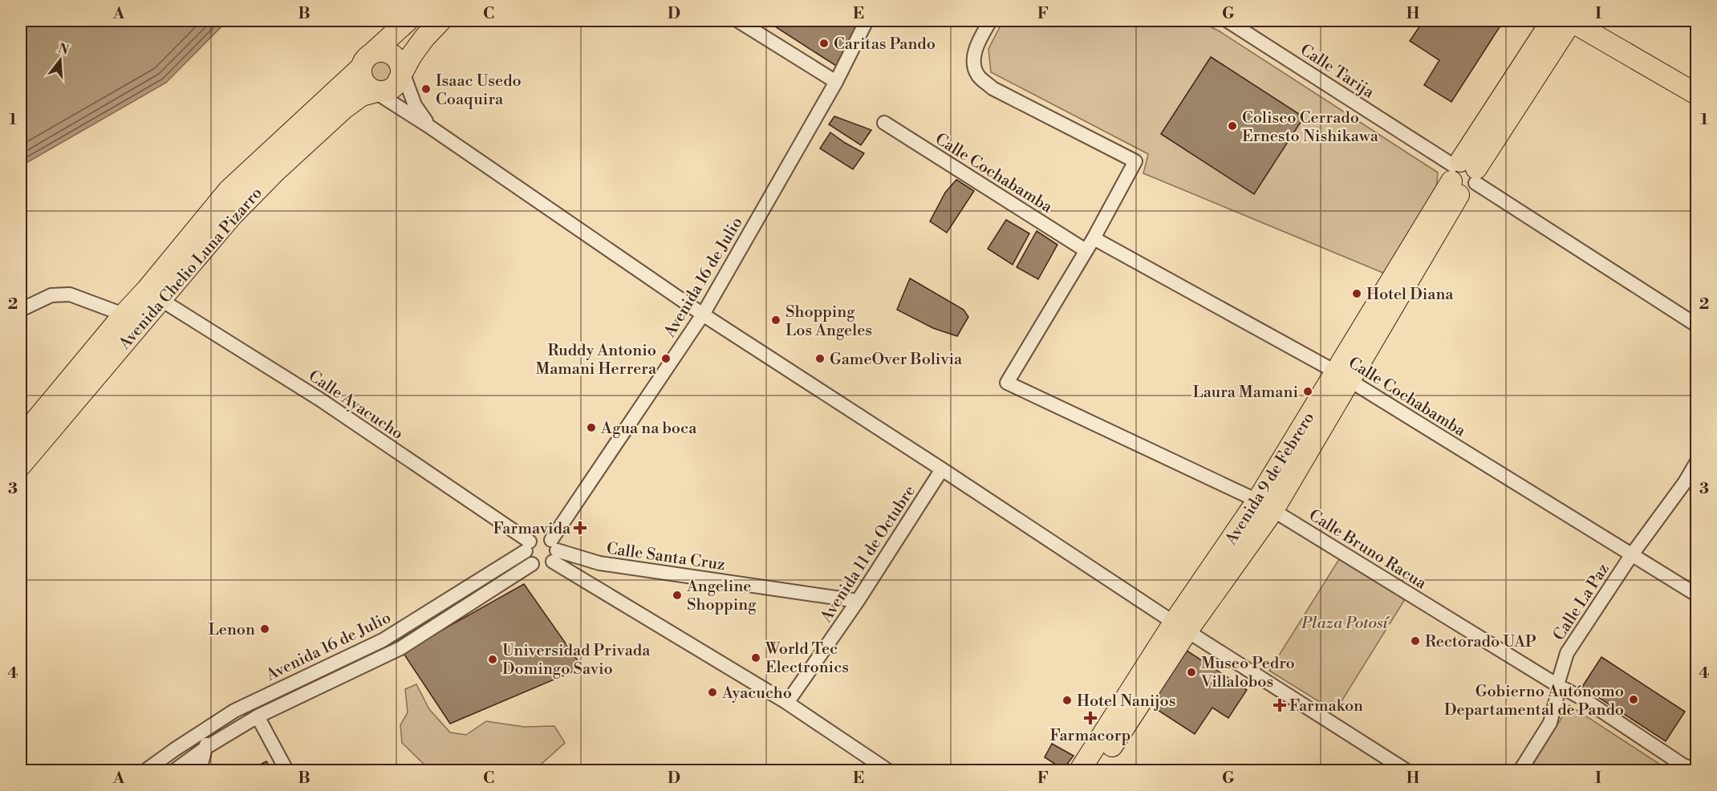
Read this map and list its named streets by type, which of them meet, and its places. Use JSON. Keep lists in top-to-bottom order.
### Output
{
  "streets": {
    "main road": ["Avenida Chelio Luna Pizarro", "Avenida 9 de Febrero"],
    "street": [
      "Calle Tarija",
      "Calle Cochabamba",
      "Avenida 16 de Julio",
      "Calle Ayacucho",
      "Calle Bruno Racua",
      "Avenida 11 de Octubre",
      "Calle Santa Cruz",
      "Calle La Paz"
    ]
  },
  "crossings": [
    ["Calle Tarija", "Avenida 9 de Febrero"],
    ["Calle Cochabamba", "Avenida 9 de Febrero"],
    ["Calle Cochabamba", "Calle Bruno Racua"],
    ["Calle Cochabamba", "Calle La Paz"],
    ["Avenida Chelio Luna Pizarro", "Calle Ayacucho"],
    ["Avenida 16 de Julio", "Calle Ayacucho"],
    ["Avenida 16 de Julio", "Calle Santa Cruz"],
    ["Calle Ayacucho", "Calle Santa Cruz"],
    ["Avenida 9 de Febrero", "Calle Bruno Racua"],
    ["Calle Bruno Racua", "Calle La Paz"],
    ["Avenida 11 de Octubre", "Calle Santa Cruz"]
  ],
  "parks": ["Plaza Potosí"],
  "places": {
    "other": [
      "Caritas Pando",
      "Isaac Usedo Coaquira",
      "Coliseo Cerrado Ernesto Nishikawa",
      "Hotel Diana",
      "Shopping Los Angeles",
      "Ruddy Antonio Mamani Herrera",
      "GameOver Bolivia",
      "Laura Mamani",
      "Agua na boca",
      "Angeline Shopping",
      "Lenon",
      "Rectorado UAP",
      "World Tec Electronics",
      "Universidad Privada Domingo Savio",
      "Museo Pedro Villalobos",
      "Ayacucho",
      "Gobierno Autónomo Departamental de Pando",
      "Hotel Nanijos"
    ],
    "health": ["Farmavida", "Farmakon", "Farmacorp"]
  },
  "north": "top",
  "grid": {
    "columns": [
      "A",
      "B",
      "C",
      "D",
      "E",
      "F",
      "G",
      "H",
      "I"
    ],
    "rows": [
      "1",
      "2",
      "3",
      "4"
    ]
  }
}
